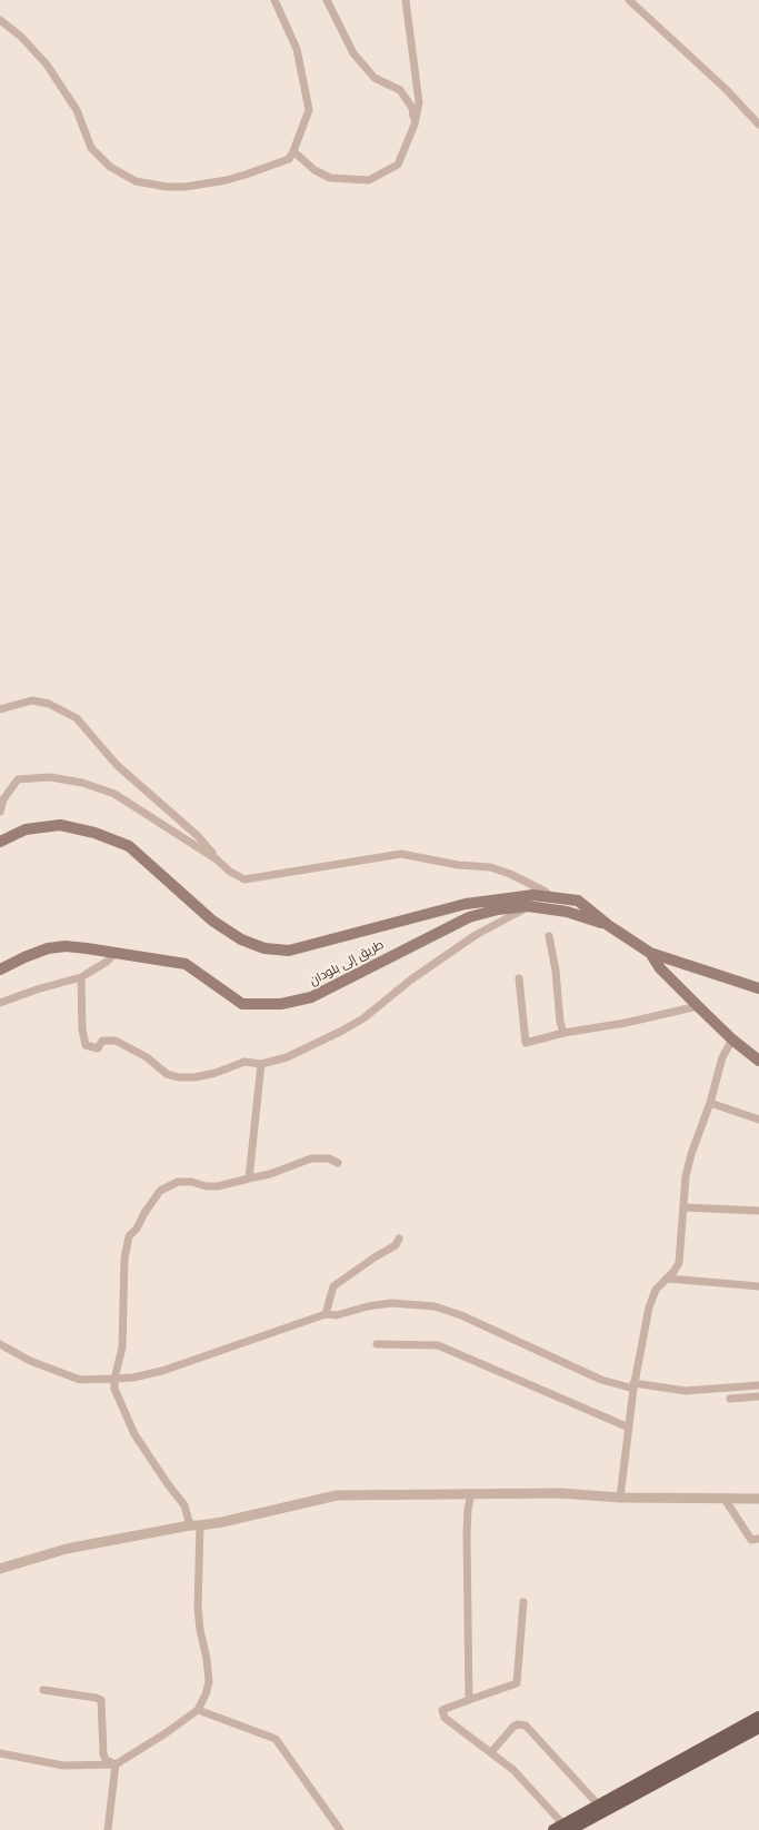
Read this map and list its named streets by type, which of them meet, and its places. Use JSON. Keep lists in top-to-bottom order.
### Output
{
  "streets": {
    "main road": ["طريق إلى بلودان"]
  }
}
